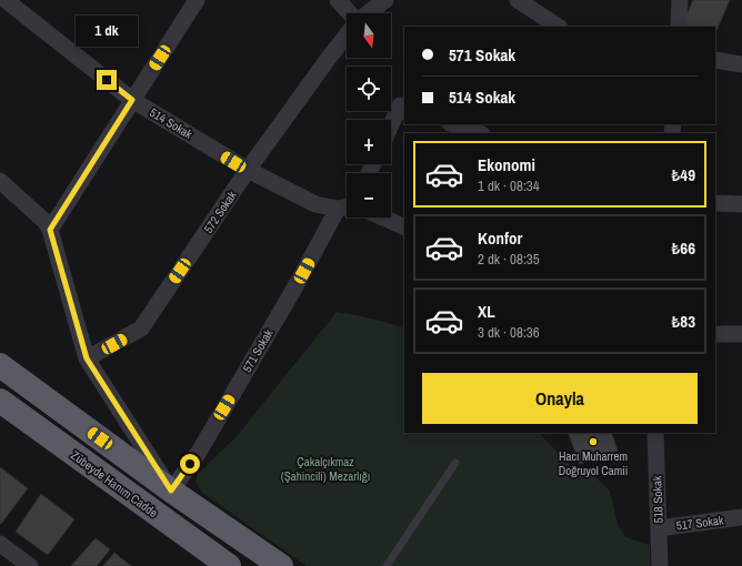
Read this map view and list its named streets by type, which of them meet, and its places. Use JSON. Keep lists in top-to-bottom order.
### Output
{
  "streets": {
    "highway": ["Zübeyde Hanım Cadde"],
    "street": [
      "514 Sokak",
      "572 Sokak",
      "571 Sokak",
      "518 Sokak",
      "517 Sokak"
    ]
  },
  "crossings": [
    ["514 Sokak", "572 Sokak"],
    ["514 Sokak", "571 Sokak"],
    ["518 Sokak", "517 Sokak"]
  ],
  "parks": ["Çakalçıkmaz (Şahincili) Mezarlığı"],
  "places": ["Hacı Muharrem Doğruyol Camii"],
  "north": "bottom",
  "page": {
    "map_buttons": ["+", "−"],
    "bubble": "1 dk",
    "banner": ["571 Sokak", "514 Sokak"],
    "list": [
      {
        "name": "Ekonomi",
        "note": "1 dk · 08:34",
        "value": "₺49"
      },
      {
        "name": "Konfor",
        "note": "2 dk · 08:35",
        "value": "₺66"
      },
      {
        "name": "XL",
        "note": "3 dk · 08:36",
        "value": "₺83"
      }
    ],
    "buttons": "Onayla"
  }
}
